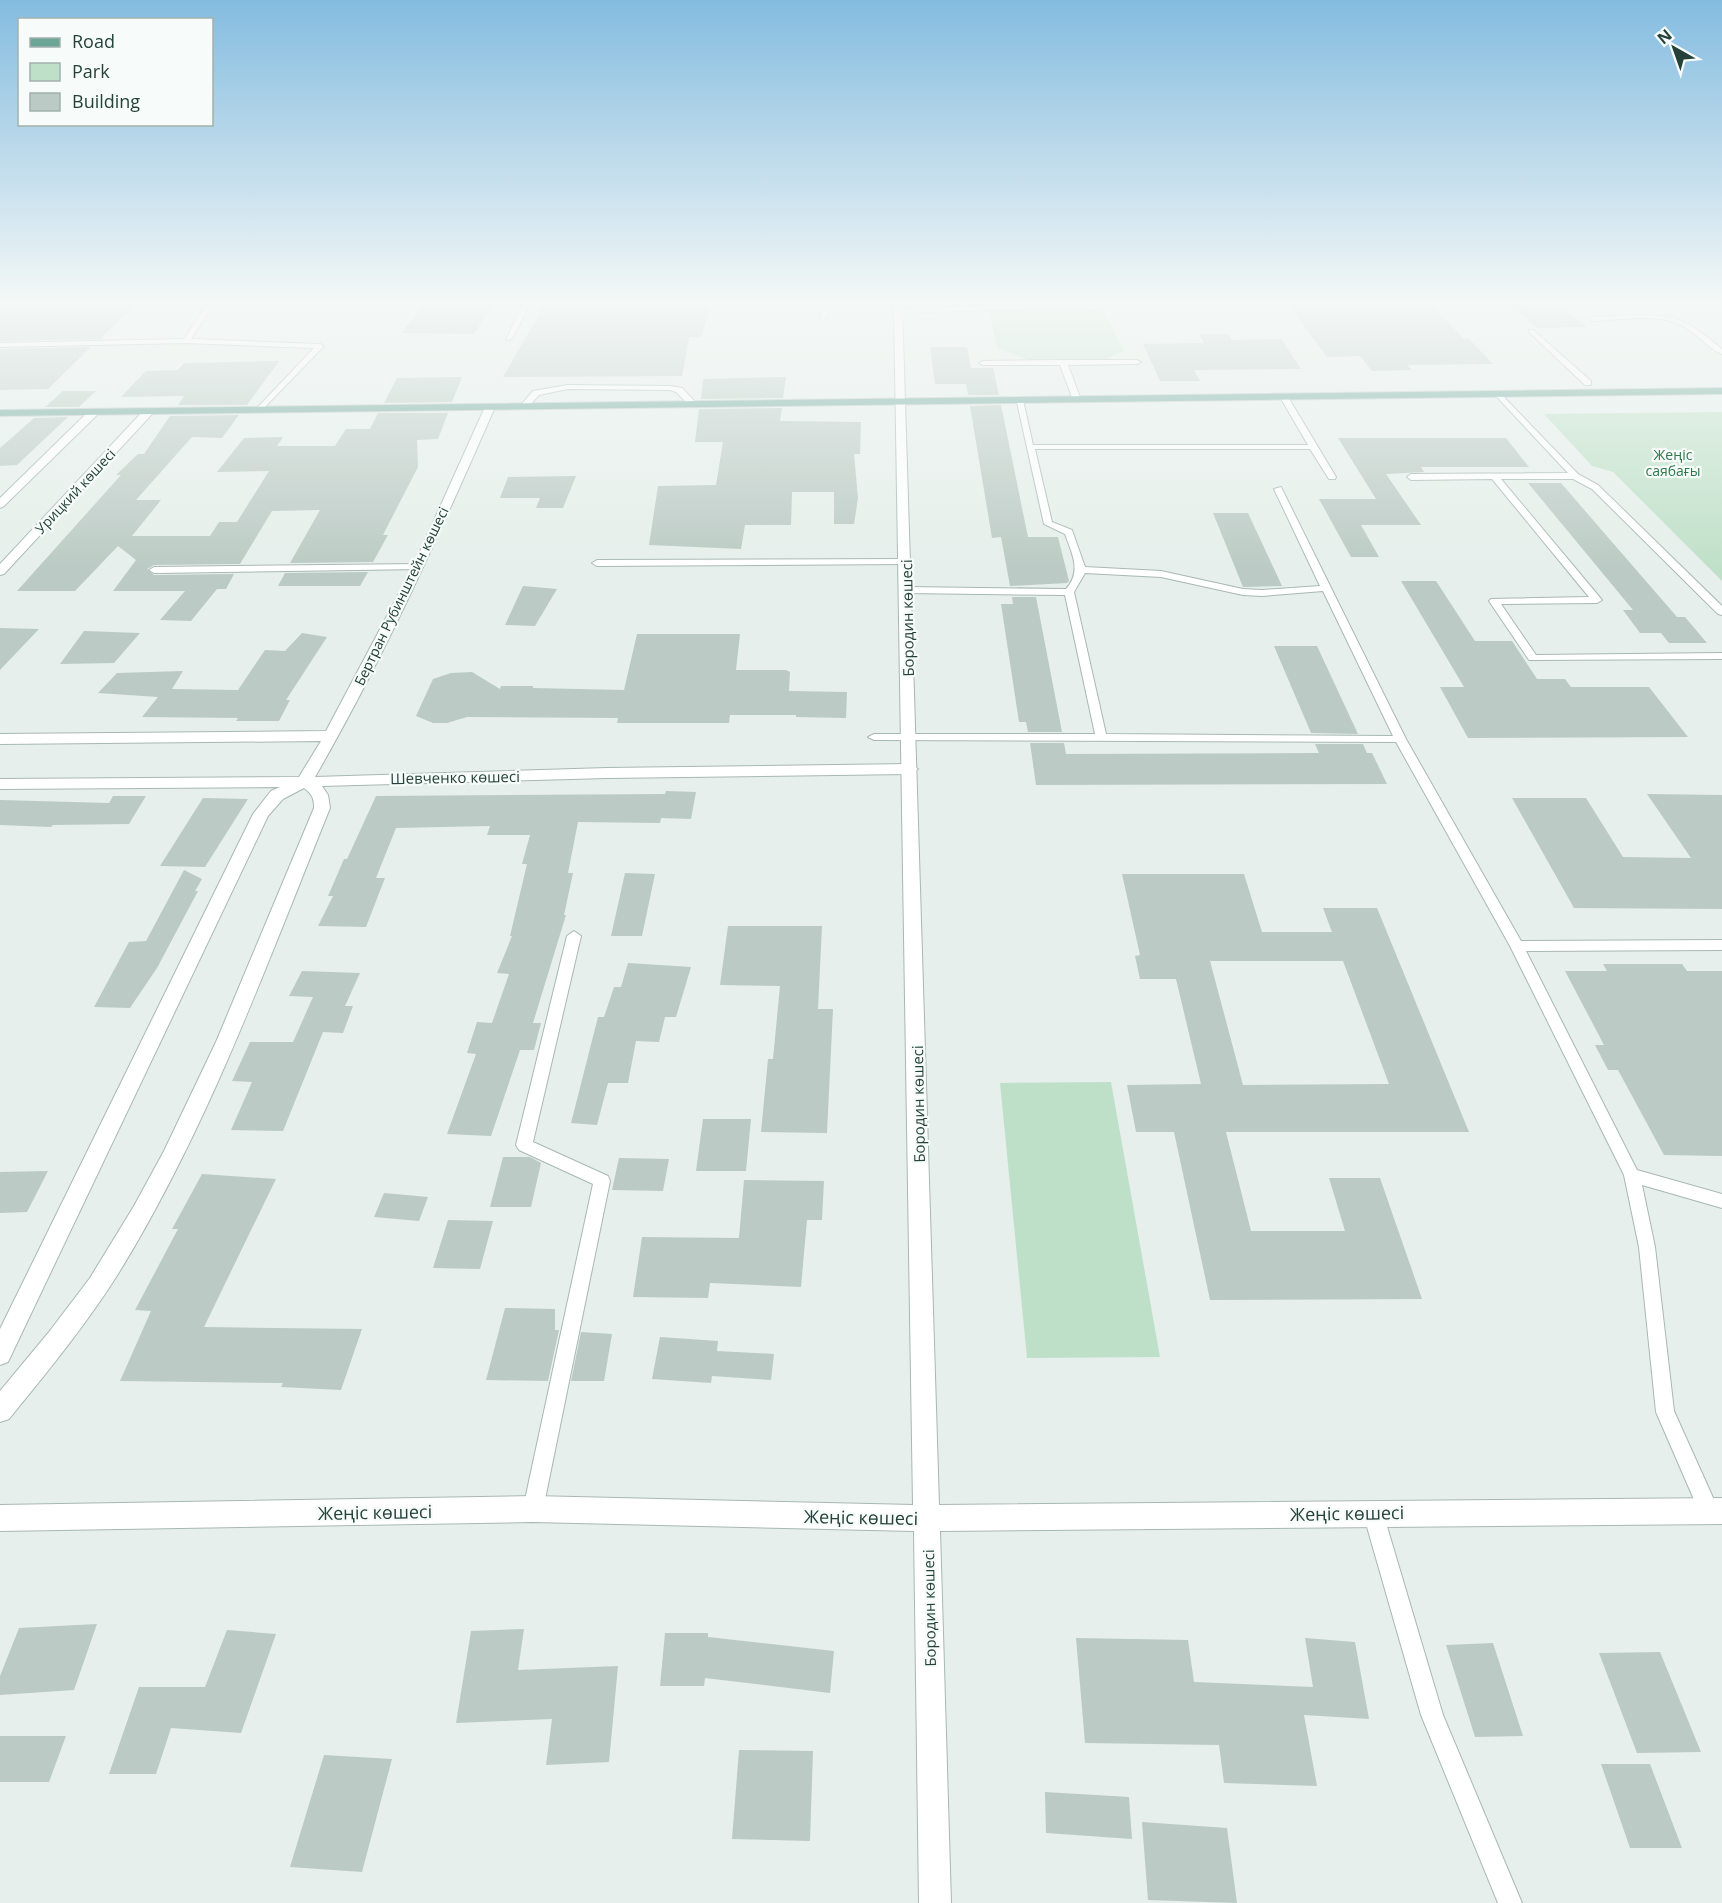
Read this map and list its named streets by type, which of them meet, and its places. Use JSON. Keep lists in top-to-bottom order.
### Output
{
  "streets": {
    "street": [
      "Урицкий көшесі",
      "Бертран Рубинштейн көшесі",
      "Бородин көшесі",
      "Шевченко көшесі",
      "Жеңіс көшесі"
    ]
  },
  "crossings": [
    ["Бертран Рубинштейн көшесі", "Шевченко көшесі"],
    ["Бородин көшесі", "Шевченко көшесі"],
    ["Бородин көшесі", "Жеңіс көшесі"]
  ],
  "parks": ["Жеңіс саябағы"],
  "legend": ["Road", "Park", "Building"],
  "north": "top left"
}
